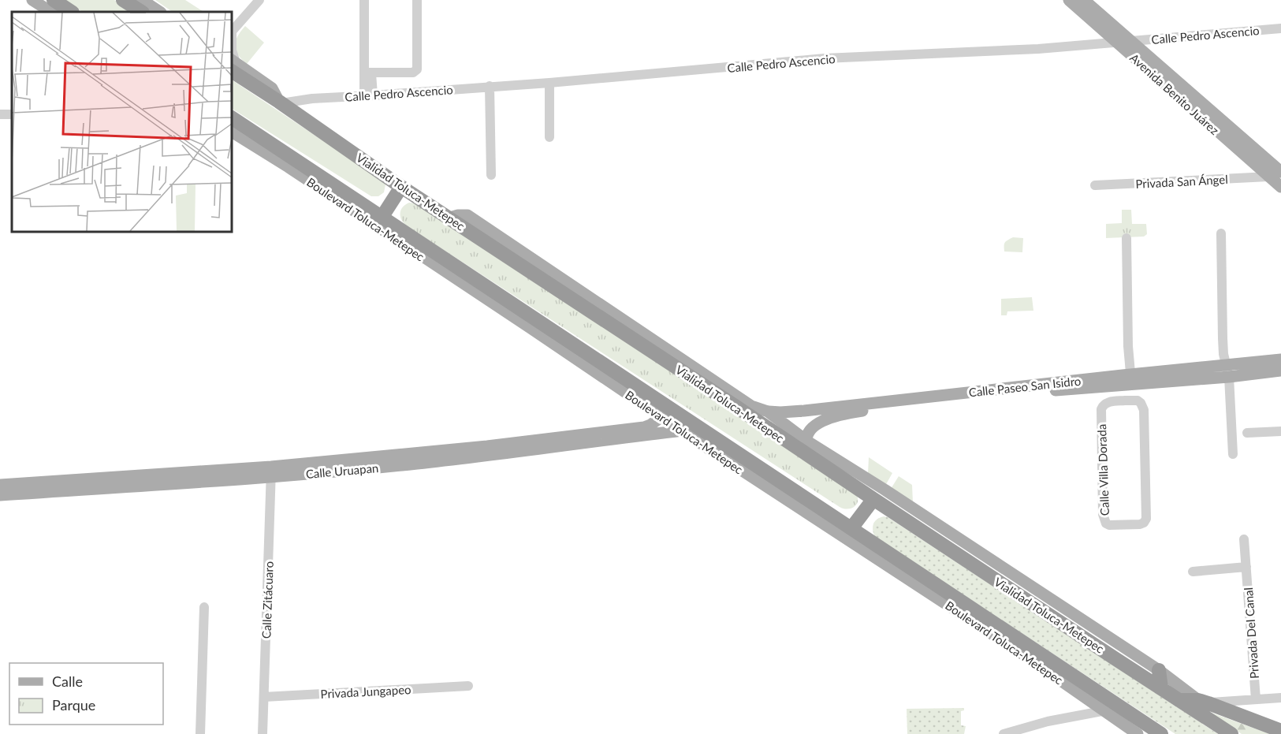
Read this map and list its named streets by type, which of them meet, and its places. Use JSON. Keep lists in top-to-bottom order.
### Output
{
  "streets": {
    "highway": ["Vialidad Toluca-Metepec"],
    "main road": [
      "Avenida Benito Juárez",
      "Boulevard Toluca-Metepec",
      "Calle Paseo San Isidro",
      "Calle Uruapan"
    ],
    "street": [
      "Calle Pedro Ascencio",
      "Privada San Ángel",
      "Calle Villa Dorada",
      "Calle Zitácuaro",
      "Privada Del Canal",
      "Privada Jungapeo"
    ]
  },
  "crossings": [
    ["Calle Pedro Ascencio", "Avenida Benito Juárez"],
    ["Calle Pedro Ascencio", "Vialidad Toluca-Metepec"],
    ["Avenida Benito Juárez", "Privada San Ángel"],
    ["Boulevard Toluca-Metepec", "Calle Uruapan"],
    ["Calle Uruapan", "Calle Zitácuaro"],
    ["Calle Zitácuaro", "Privada Jungapeo"]
  ],
  "legend": ["Calle", "Parque"]
}
